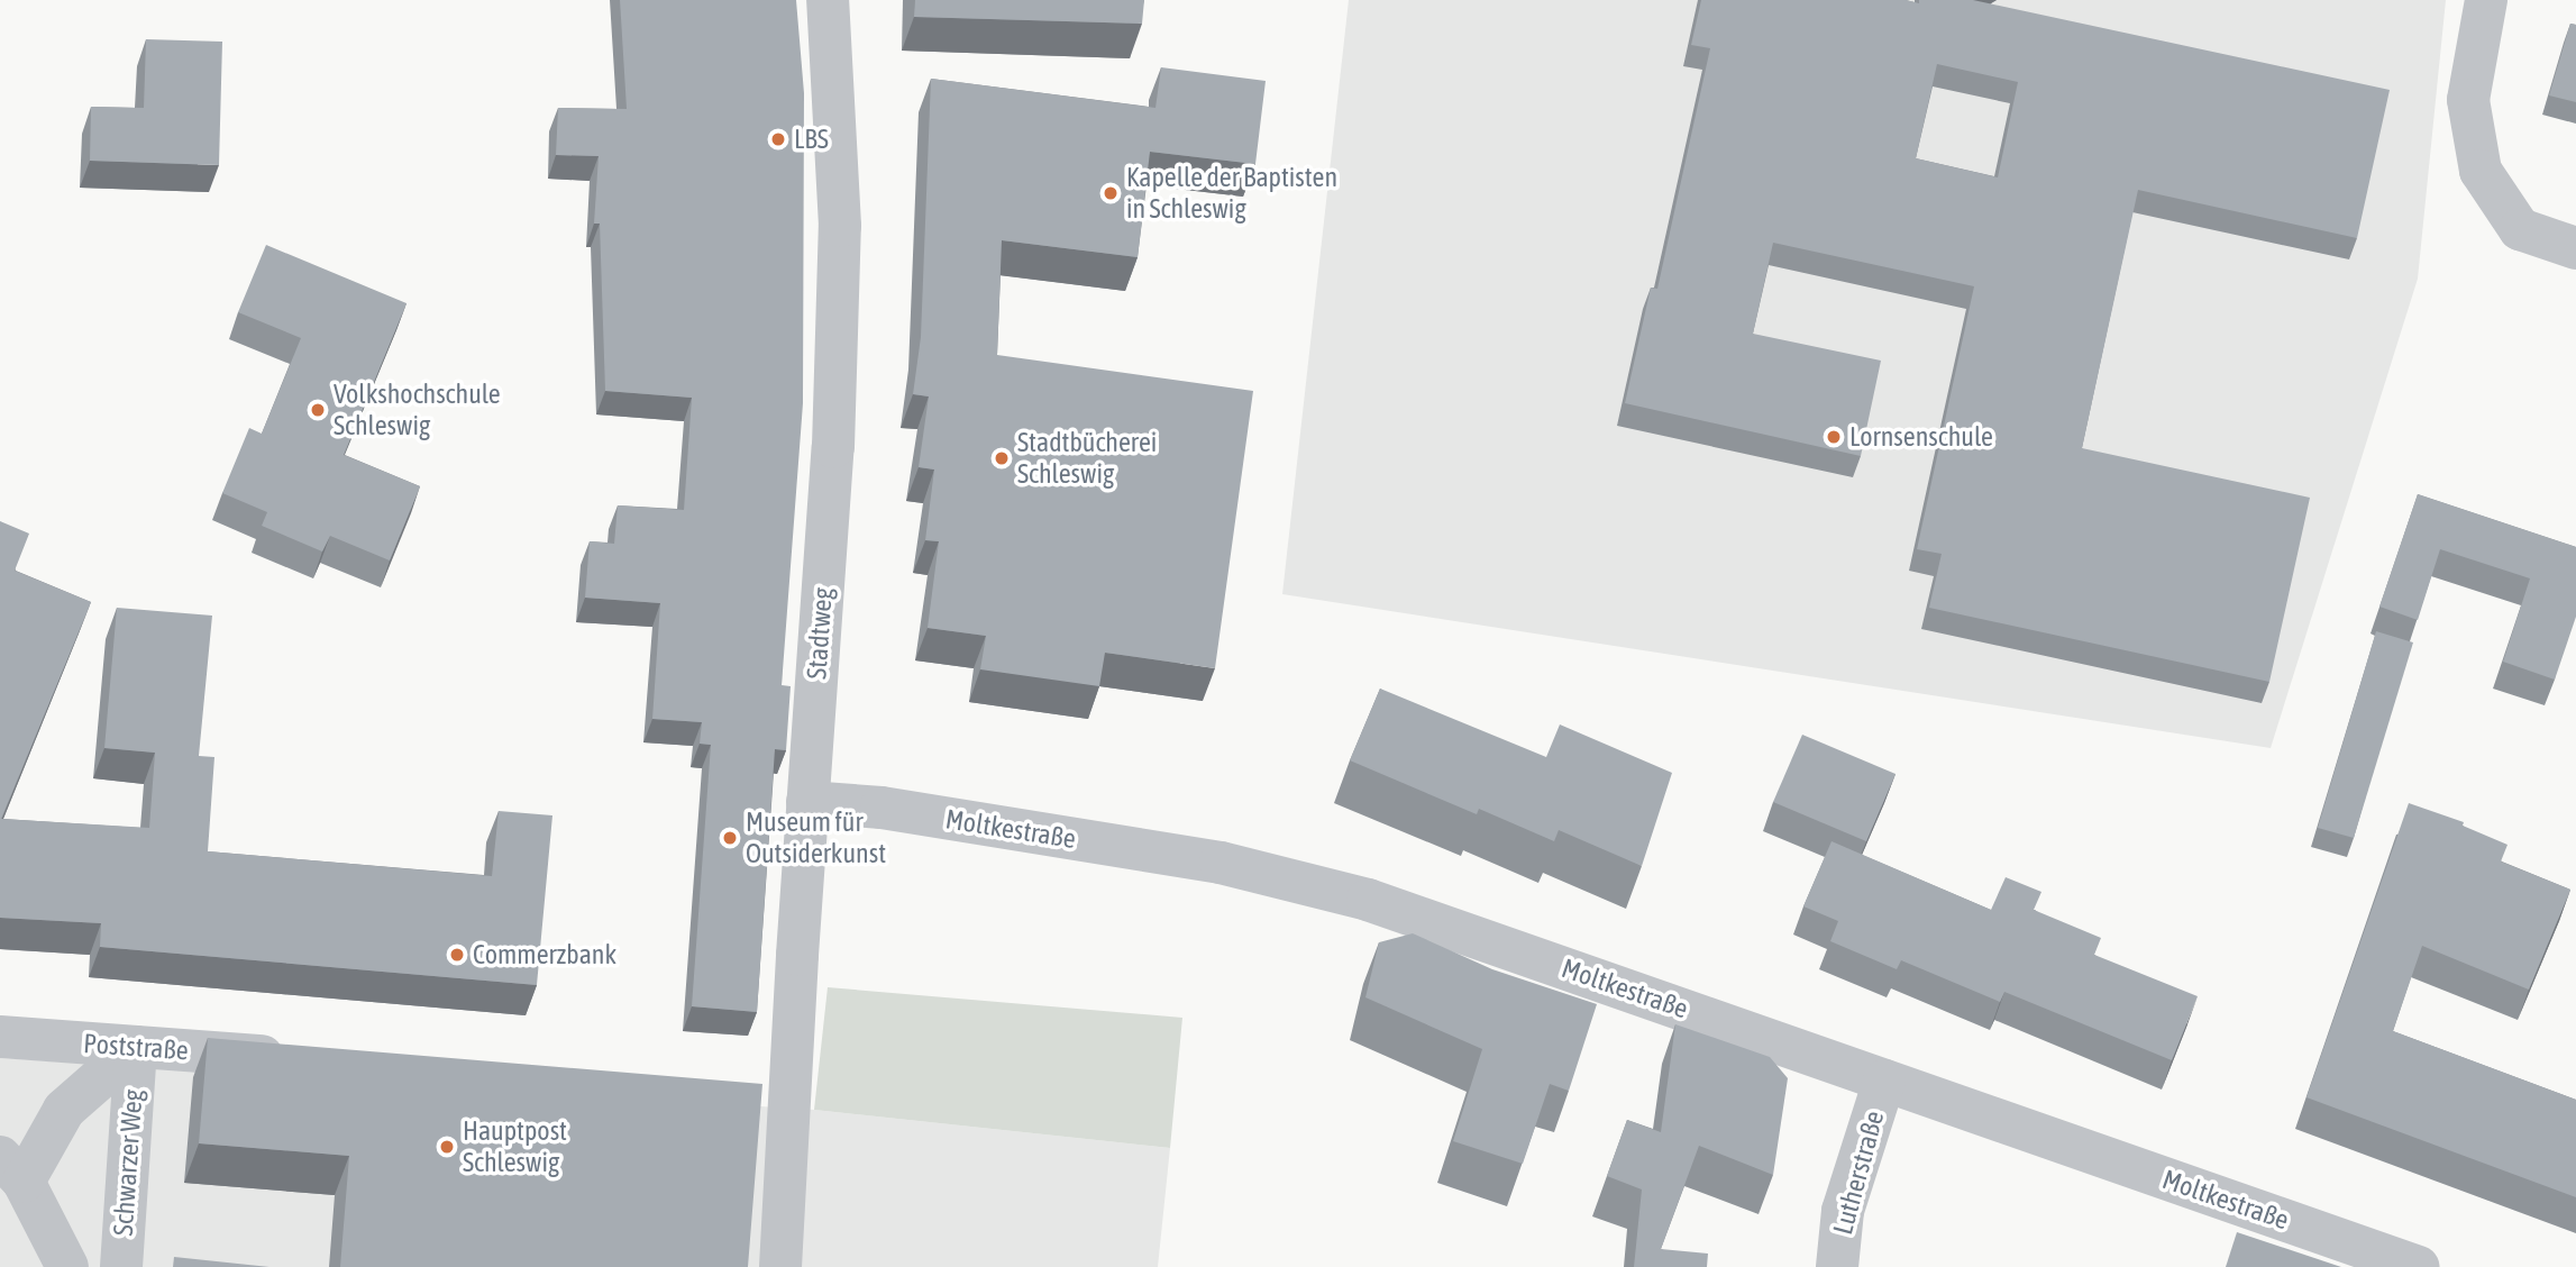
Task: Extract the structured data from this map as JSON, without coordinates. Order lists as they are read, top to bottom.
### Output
{
  "streets": {
    "street": [
      "Stadtweg",
      "Moltkestraße",
      "Poststraße",
      "Schwarzer Weg",
      "Lutherstraße"
    ]
  },
  "crossings": [
    ["Stadtweg", "Moltkestraße"],
    ["Moltkestraße", "Lutherstraße"],
    ["Poststraße", "Schwarzer Weg"]
  ],
  "places": [
    "LBS",
    "Kapelle der Baptisten in Schleswig",
    "Volkshochschule Schleswig",
    "Lornsenschule",
    "Stadtbücherei Schleswig",
    "Museum für Outsiderkunst",
    "Commerzbank",
    "Hauptpost Schleswig"
  ]
}
